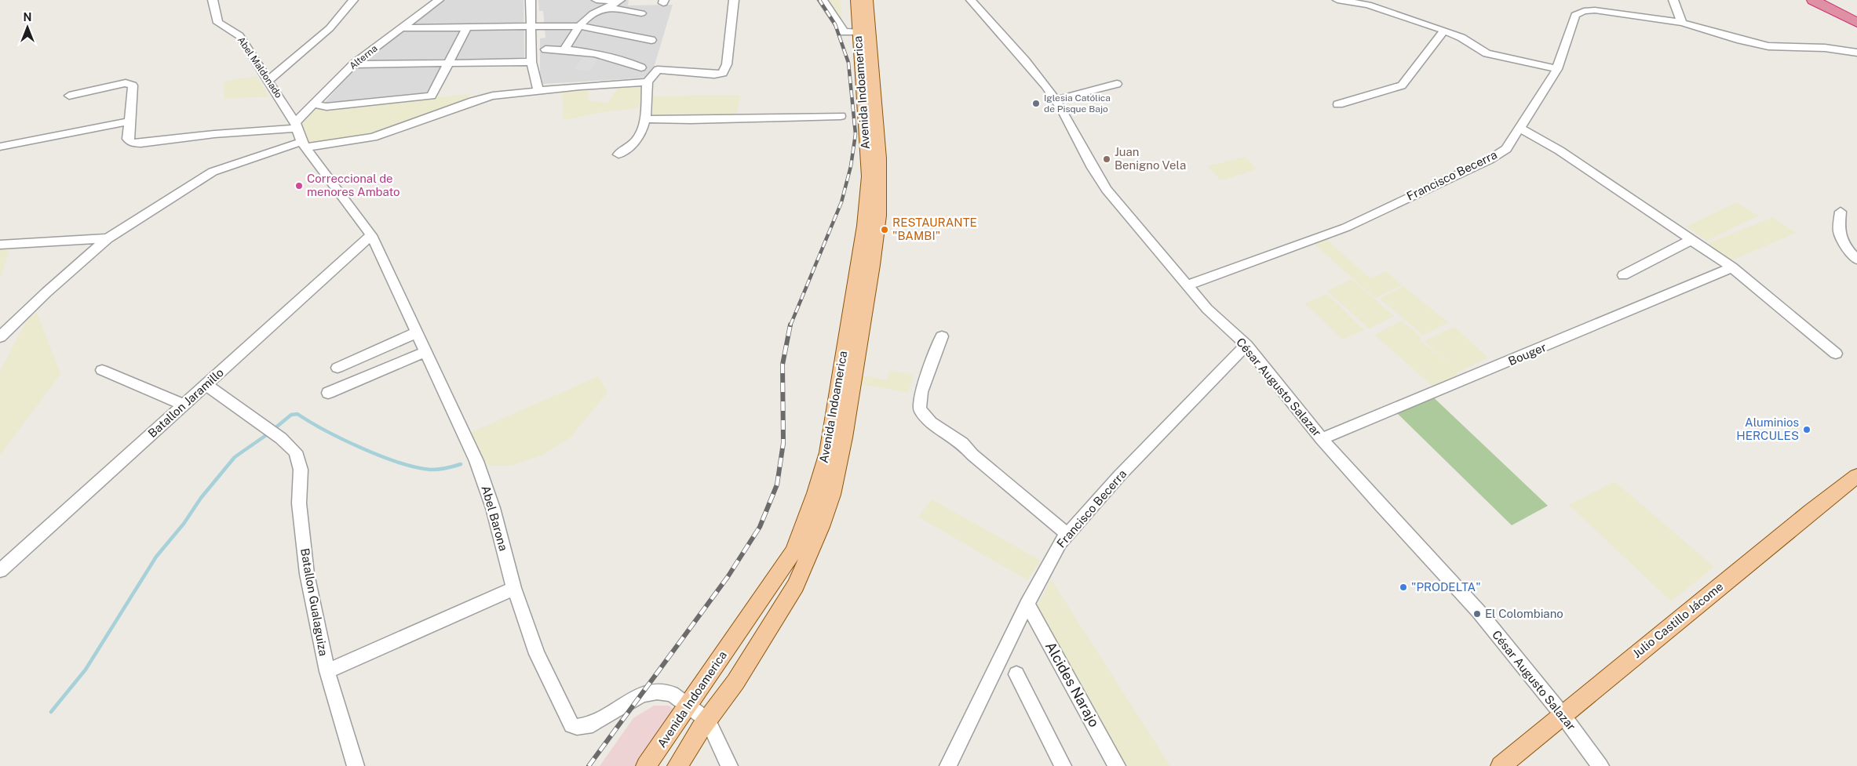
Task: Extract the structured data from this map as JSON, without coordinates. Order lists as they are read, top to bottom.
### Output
{
  "streets": {
    "main road": ["Avenida Indoamerica", "Julio Castillo Jácome"],
    "street": [
      "Alterna",
      "Abel Maldonado",
      "Francisco Becerra",
      "Bouger",
      "César Augusto Salazar",
      "Batallon Jaramillo",
      "Abel Barona",
      "Batallon Gualaguiza",
      "Alcides Narajo"
    ]
  },
  "crossings": [
    ["Alterna", "Abel Maldonado"],
    ["Abel Maldonado", "Abel Barona"],
    ["Avenida Indoamerica", "Abel Barona"],
    ["Francisco Becerra", "César Augusto Salazar"],
    ["Francisco Becerra", "Alcides Narajo"],
    ["Bouger", "César Augusto Salazar"],
    ["César Augusto Salazar", "Julio Castillo Jácome"],
    ["Batallon Jaramillo", "Abel Barona"],
    ["Batallon Jaramillo", "Batallon Gualaguiza"]
  ],
  "places": [
    "Iglesia Católica de Pisque Bajo",
    "Juan Benigno Vela",
    "Correccional de menores Ambato",
    "RESTAURANTE \"BAMBI\"",
    "Aluminios HERCULES",
    "\"PRODELTA\"",
    "El Colombiano"
  ],
  "north": "top"
}
